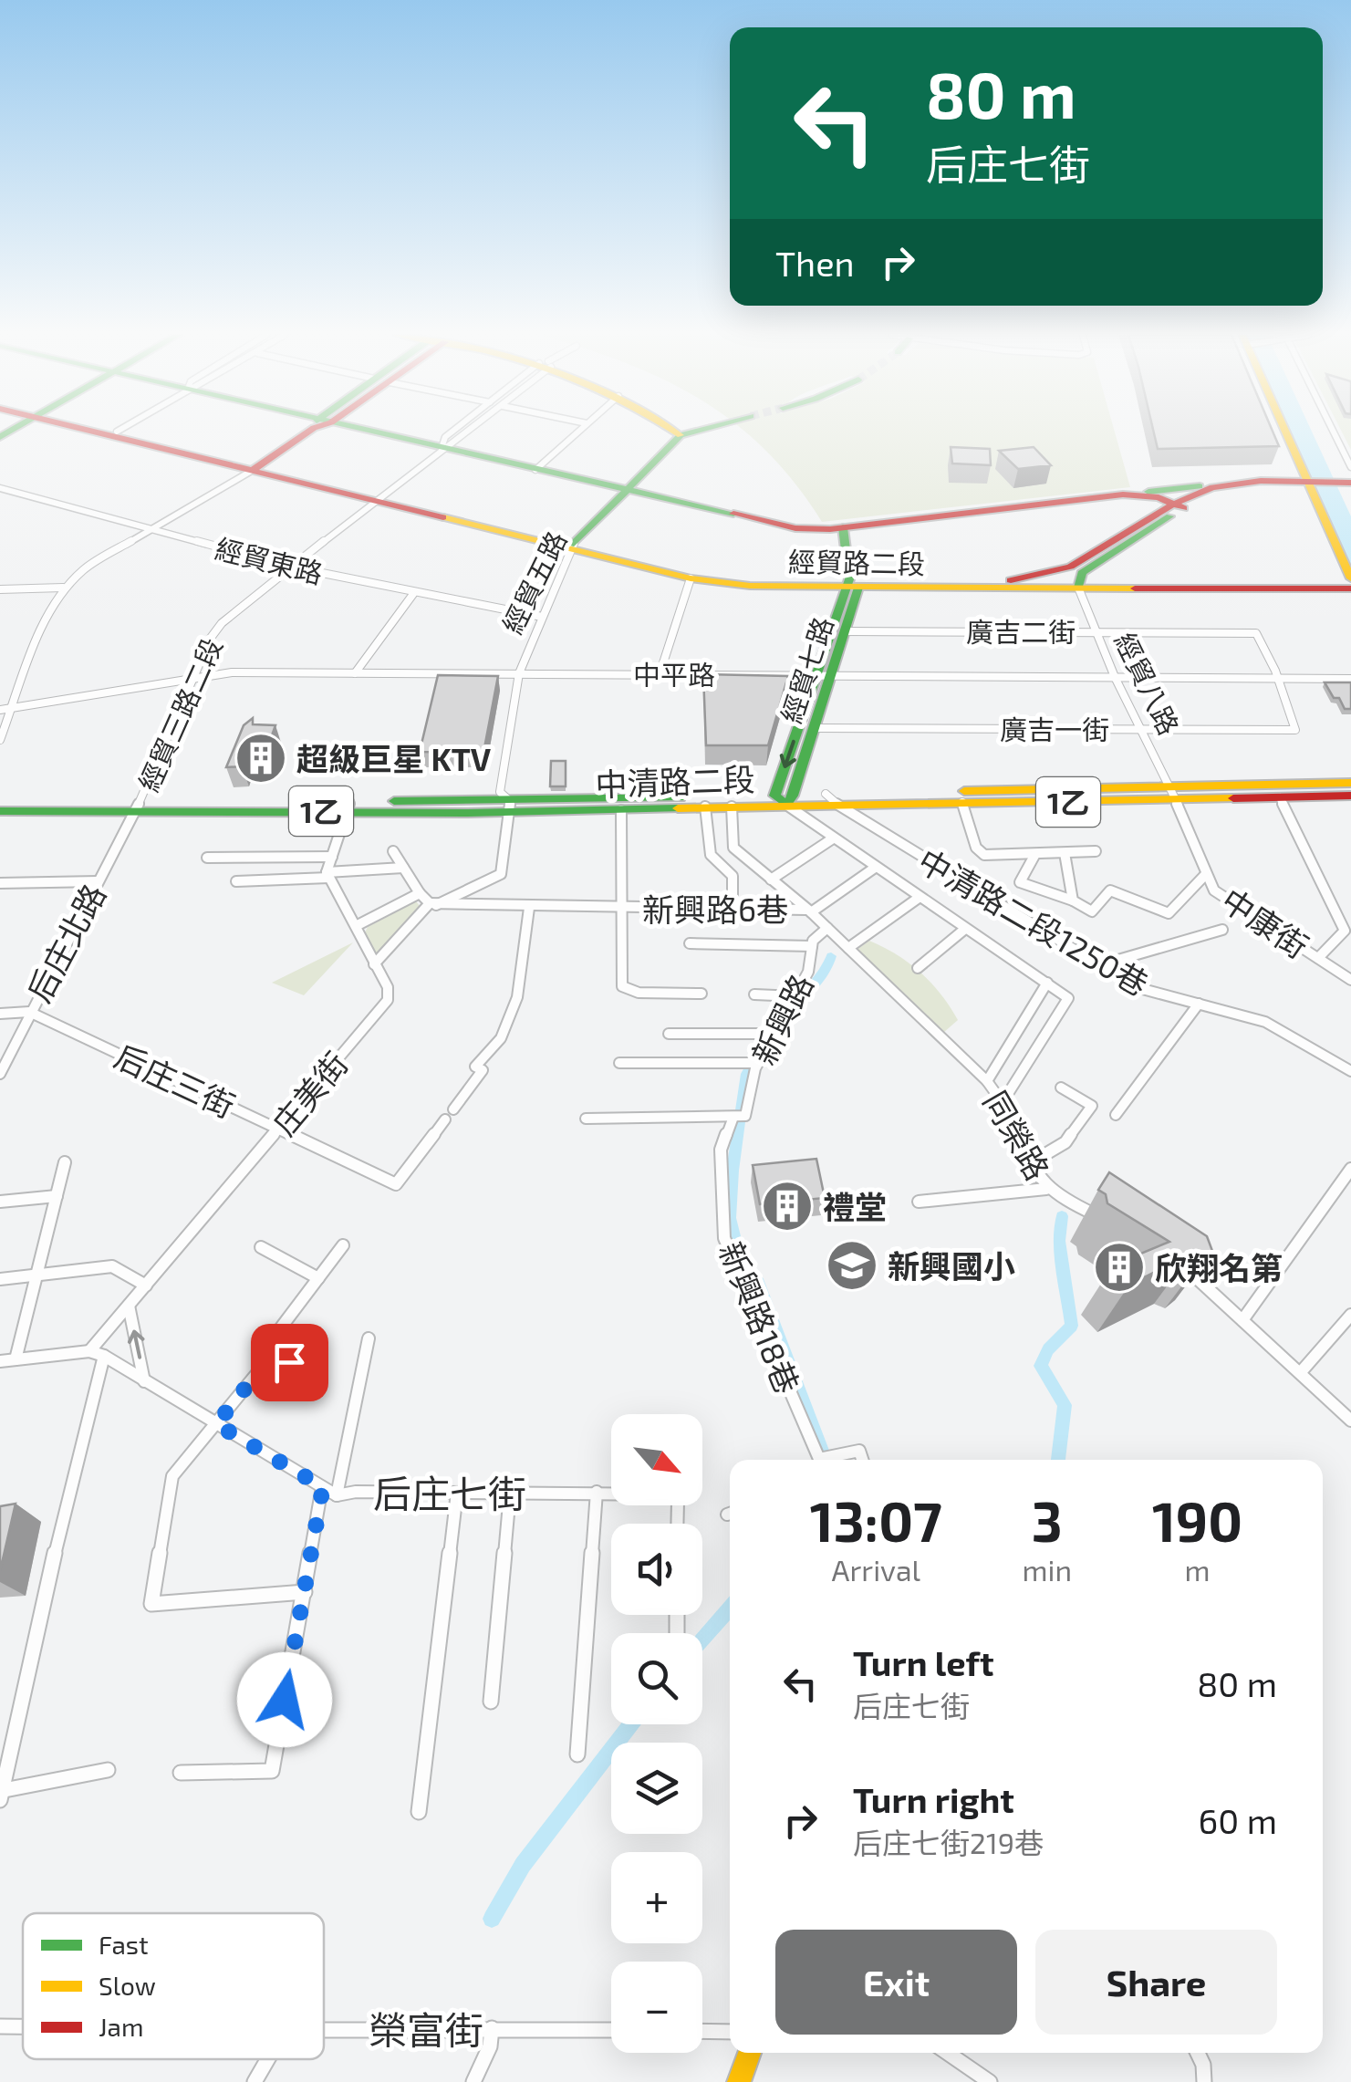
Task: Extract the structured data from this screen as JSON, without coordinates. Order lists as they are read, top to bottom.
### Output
{
  "streets": {
    "street": [
      "經貿東路",
      "經貿路二段",
      "經貿五路",
      "廣吉二街",
      "經貿七路",
      "中平路",
      "經貿八路",
      "經貿三路二段",
      "廣吉一街",
      "中清路二段",
      "1乙",
      "新興路6巷",
      "中清路二段1250巷",
      "中康街",
      "后庄北路",
      "新興路",
      "后庄三街",
      "庄美街",
      "同榮路",
      "新興路18巷",
      "后庄七街",
      "榮富街"
    ]
  },
  "crossings": [
    ["經貿東路", "經貿五路"],
    ["經貿東路", "經貿三路二段"],
    ["經貿路二段", "經貿五路"],
    ["經貿路二段", "經貿七路"],
    ["經貿路二段", "經貿八路"],
    ["經貿路二段", "經貿三路二段"],
    ["經貿五路", "中平路"],
    ["經貿五路", "中清路二段"],
    ["廣吉二街", "經貿七路"],
    ["廣吉二街", "中平路"],
    ["廣吉二街", "經貿八路"],
    ["廣吉二街", "廣吉一街"],
    ["經貿七路", "中平路"],
    ["經貿七路", "廣吉一街"],
    ["經貿七路", "中清路二段"],
    ["中平路", "經貿八路"],
    ["中平路", "經貿三路二段"],
    ["中平路", "廣吉一街"],
    ["經貿八路", "廣吉一街"],
    ["經貿八路", "中清路二段"],
    ["經貿八路", "中康街"],
    ["經貿三路二段", "中清路二段"],
    ["經貿三路二段", "后庄北路"],
    ["中清路二段", "中清路二段1250巷"],
    ["中清路二段", "中康街"],
    ["中清路二段", "后庄北路"],
    ["中清路二段", "同榮路"],
    ["新興路6巷", "同榮路"],
    ["后庄北路", "后庄三街"],
    ["新興路", "同榮路"],
    ["新興路", "新興路18巷"],
    ["后庄三街", "庄美街"],
    ["庄美街", "后庄七街"]
  ],
  "places": {
    "building": ["超級巨星 KTV", "禮堂", "欣翔名第"],
    "school or university": ["新興國小"]
  },
  "legend": ["Fast", "Slow", "Jam"],
  "north": "bottom right",
  "page": {
    "turn": ["80 m", "后庄七街"],
    "then": "Then",
    "map_buttons": ["+", "−"],
    "eta": [
      "13:07",
      "Arrival",
      "3",
      "min",
      "190",
      "m"
    ],
    "list": [
      {
        "name": "Turn left",
        "note": "后庄七街",
        "value": "80 m"
      },
      {
        "name": "Turn right",
        "note": "后庄七街219巷",
        "value": "60 m"
      }
    ],
    "buttons": ["Exit", "Share"]
  }
}
